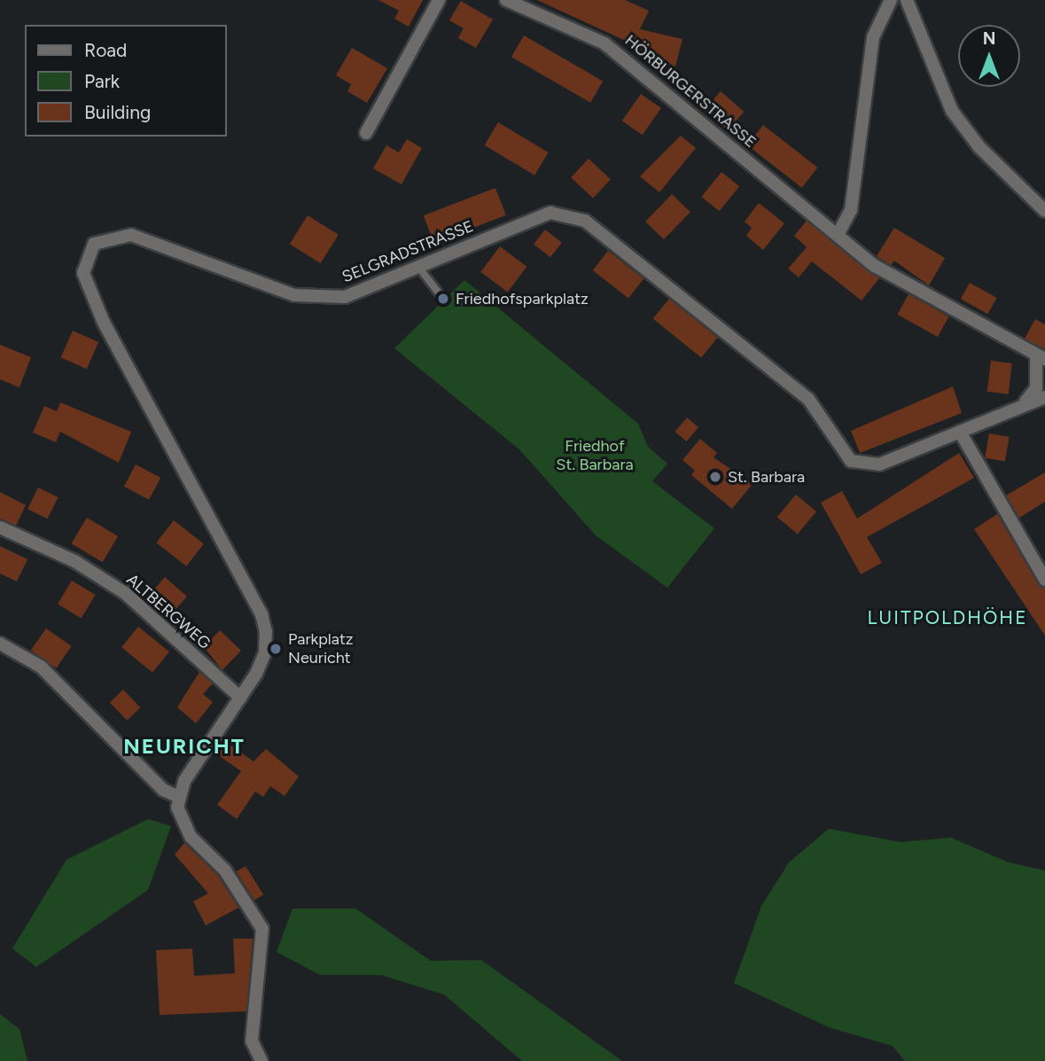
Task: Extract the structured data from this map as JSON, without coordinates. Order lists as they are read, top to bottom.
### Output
{
  "streets": {
    "street": ["HÖRBURGERSTRASSE", "SELGRADSTRASSE", "ALTBERGWEG"]
  },
  "crossings": [
    ["SELGRADSTRASSE", "ALTBERGWEG"]
  ],
  "districts": ["LUITPOLDHÖHE", "NEURICHT"],
  "parks": ["Friedhof St. Barbara"],
  "places": ["Friedhofsparkplatz", "St. Barbara", "Parkplatz Neuricht"],
  "legend": ["Road", "Park", "Building"],
  "north": "top"
}
